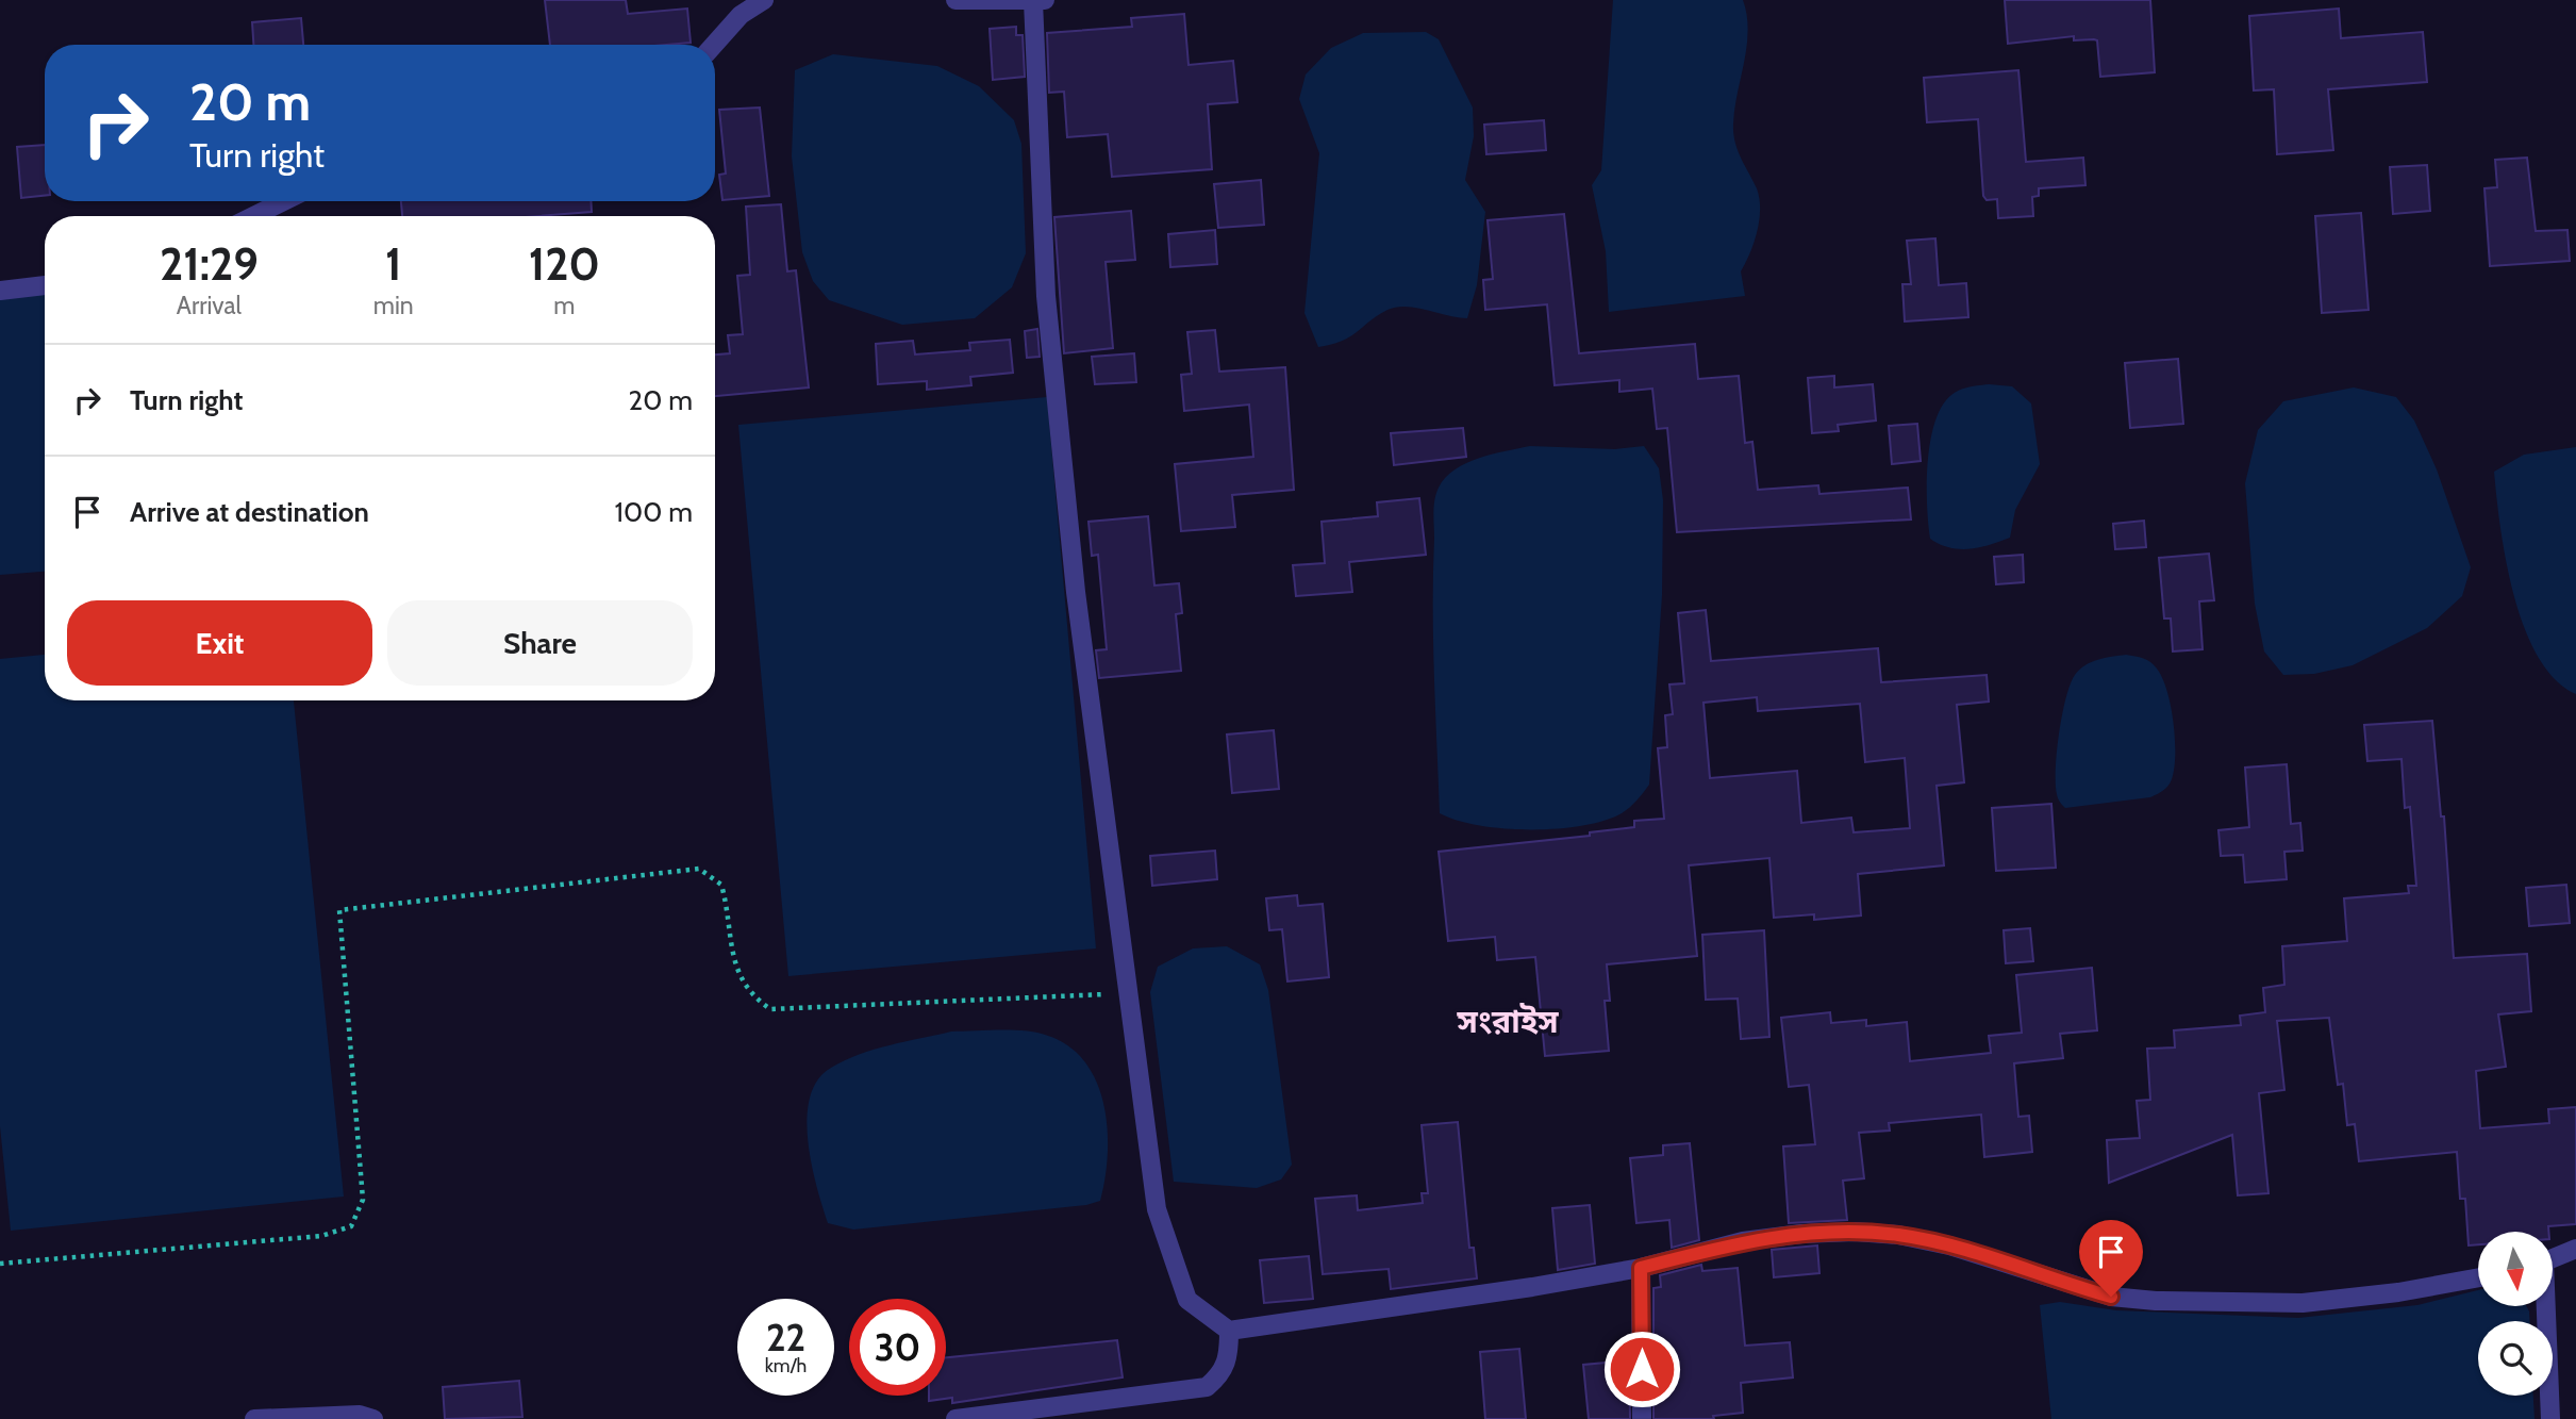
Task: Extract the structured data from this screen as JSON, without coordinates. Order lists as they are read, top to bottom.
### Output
{
  "districts": ["সংরাইস"],
  "north": "bottom",
  "page": {
    "turn": ["20 m", "Turn right"],
    "eta": [
      "21:29",
      "Arrival",
      "1",
      "min",
      "120",
      "m"
    ],
    "list": [
      {
        "name": "Turn right",
        "value": "20 m"
      },
      {
        "name": "Arrive at destination",
        "value": "100 m"
      }
    ],
    "buttons": ["Exit", "Share"],
    "speed": "22 km/h",
    "limit": "30"
  }
}
